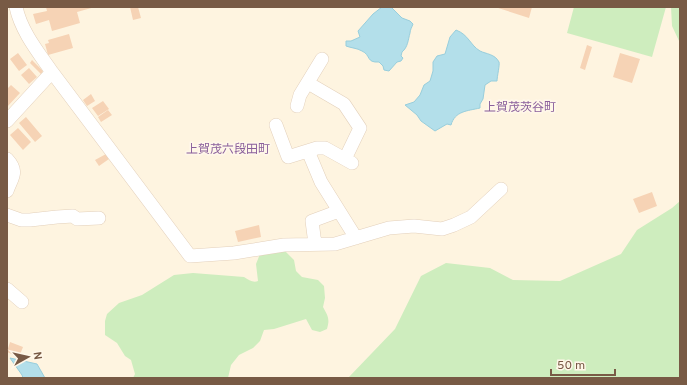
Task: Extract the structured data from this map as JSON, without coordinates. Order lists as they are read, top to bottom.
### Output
{
  "districts": ["上賀茂茨谷町", "上賀茂六段田町"],
  "scale_bar": "50 m",
  "north": "right"
}
